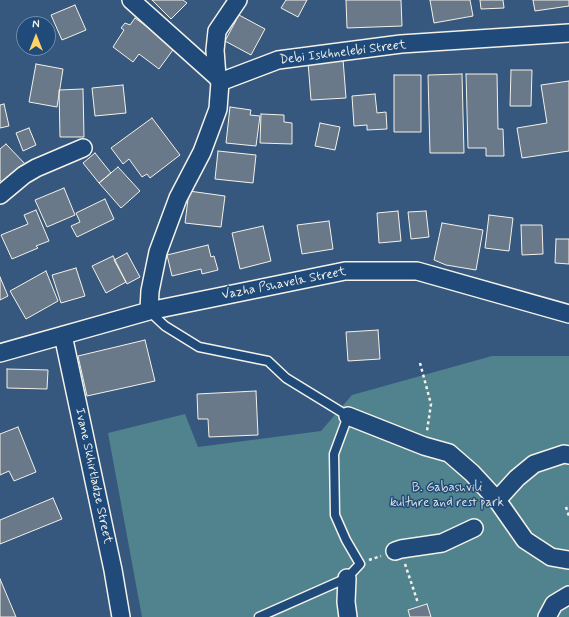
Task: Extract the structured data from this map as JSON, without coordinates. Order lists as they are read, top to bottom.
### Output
{
  "streets": {
    "street": ["Debi Iskhnelebi Street", "Vazha Pshavela Street", "Ivane Skhirtladze Street"]
  },
  "crossings": [
    ["Vazha Pshavela Street", "Ivane Skhirtladze Street"]
  ],
  "parks": ["B. Gabashvili kulture and rest park"],
  "north": "top"
}
